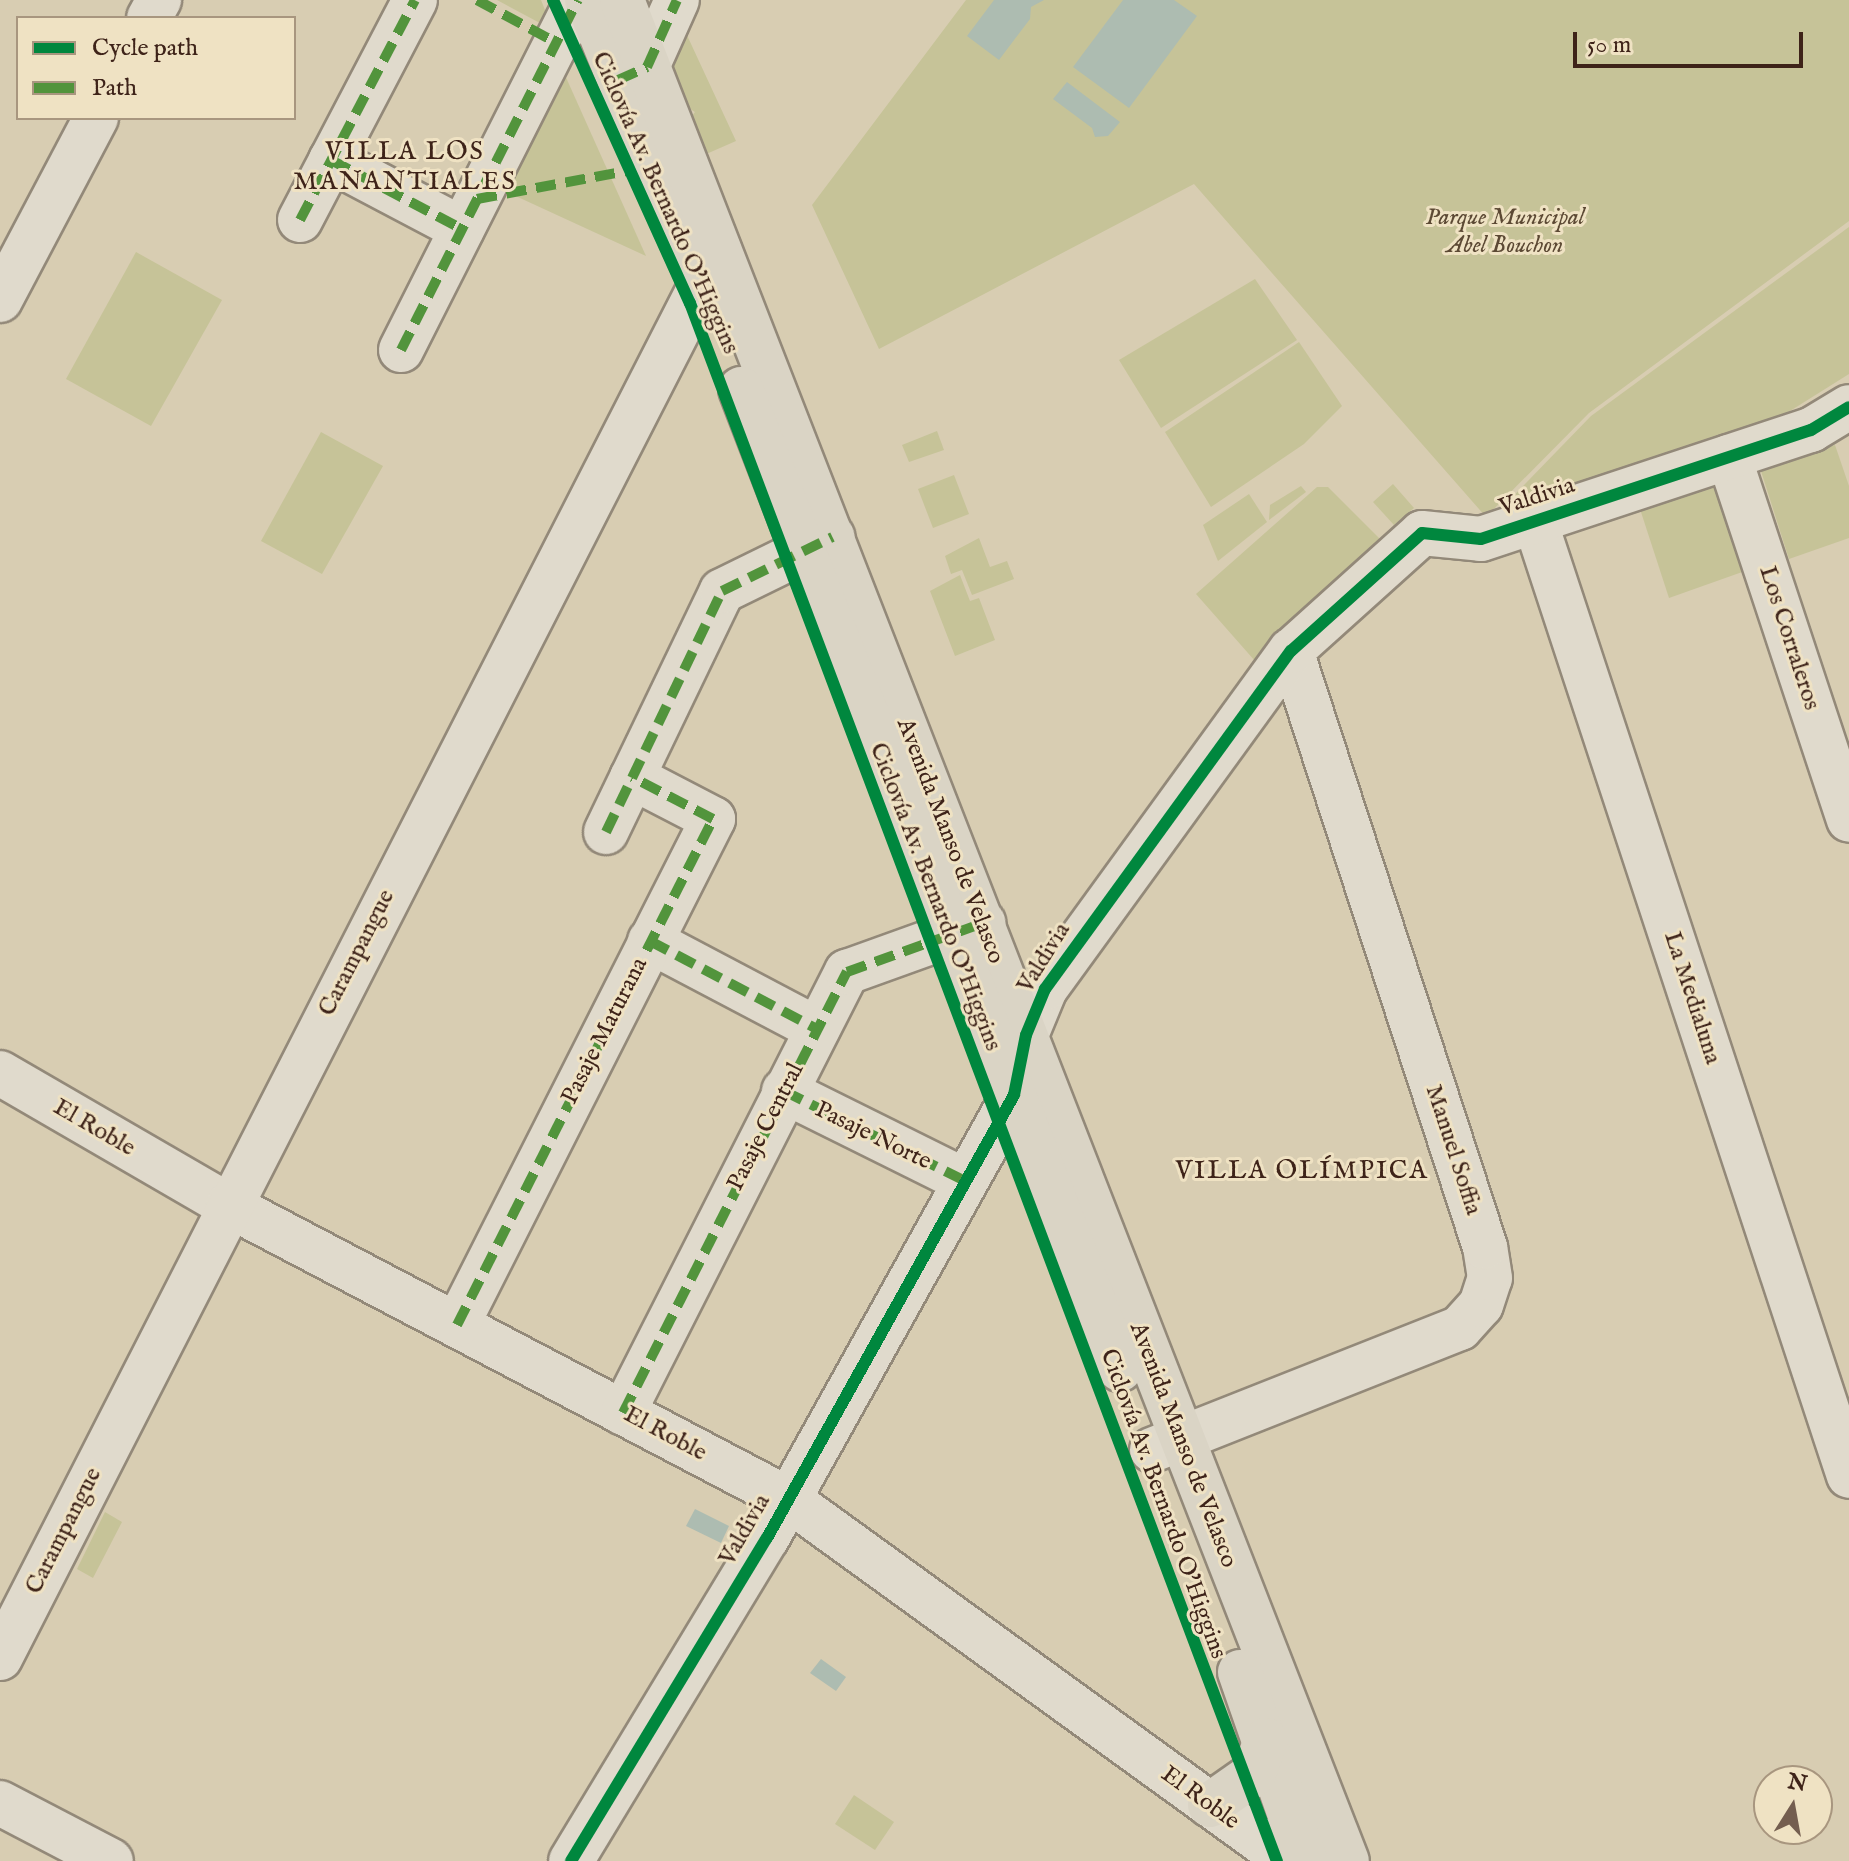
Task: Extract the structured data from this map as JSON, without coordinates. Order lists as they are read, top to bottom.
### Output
{
  "streets": {
    "main road": ["Avenida Manso de Velasco"],
    "street": [
      "Valdivia",
      "Los Corraleros",
      "Carampangue",
      "La Medialuna",
      "Pasaje Maturana",
      "Pasaje Central",
      "El Roble",
      "Pasaje Norte",
      "Manuel Soffia"
    ],
    "cycle path": ["Ciclovía Av. Bernardo O'Higgins"]
  },
  "crossings": [
    ["Valdivia", "Los Corraleros"],
    ["Valdivia", "Avenida Manso de Velasco"],
    ["Valdivia", "La Medialuna"],
    ["Valdivia", "El Roble"],
    ["Valdivia", "Pasaje Norte"],
    ["Valdivia", "Manuel Soffia"],
    ["Avenida Manso de Velasco", "Carampangue"],
    ["Avenida Manso de Velasco", "Pasaje Central"],
    ["Avenida Manso de Velasco", "Manuel Soffia"],
    ["Carampangue", "El Roble"],
    ["Pasaje Maturana", "El Roble"],
    ["Pasaje Central", "El Roble"],
    ["Pasaje Central", "Pasaje Norte"]
  ],
  "districts": ["VILLA LOS MANANTIALES", "VILLA OLÍMPICA"],
  "parks": ["Parque Municipal Abel Bouchon"],
  "legend": ["Cycle path", "Path"],
  "scale_bar": "50 m",
  "north": "top"
}
